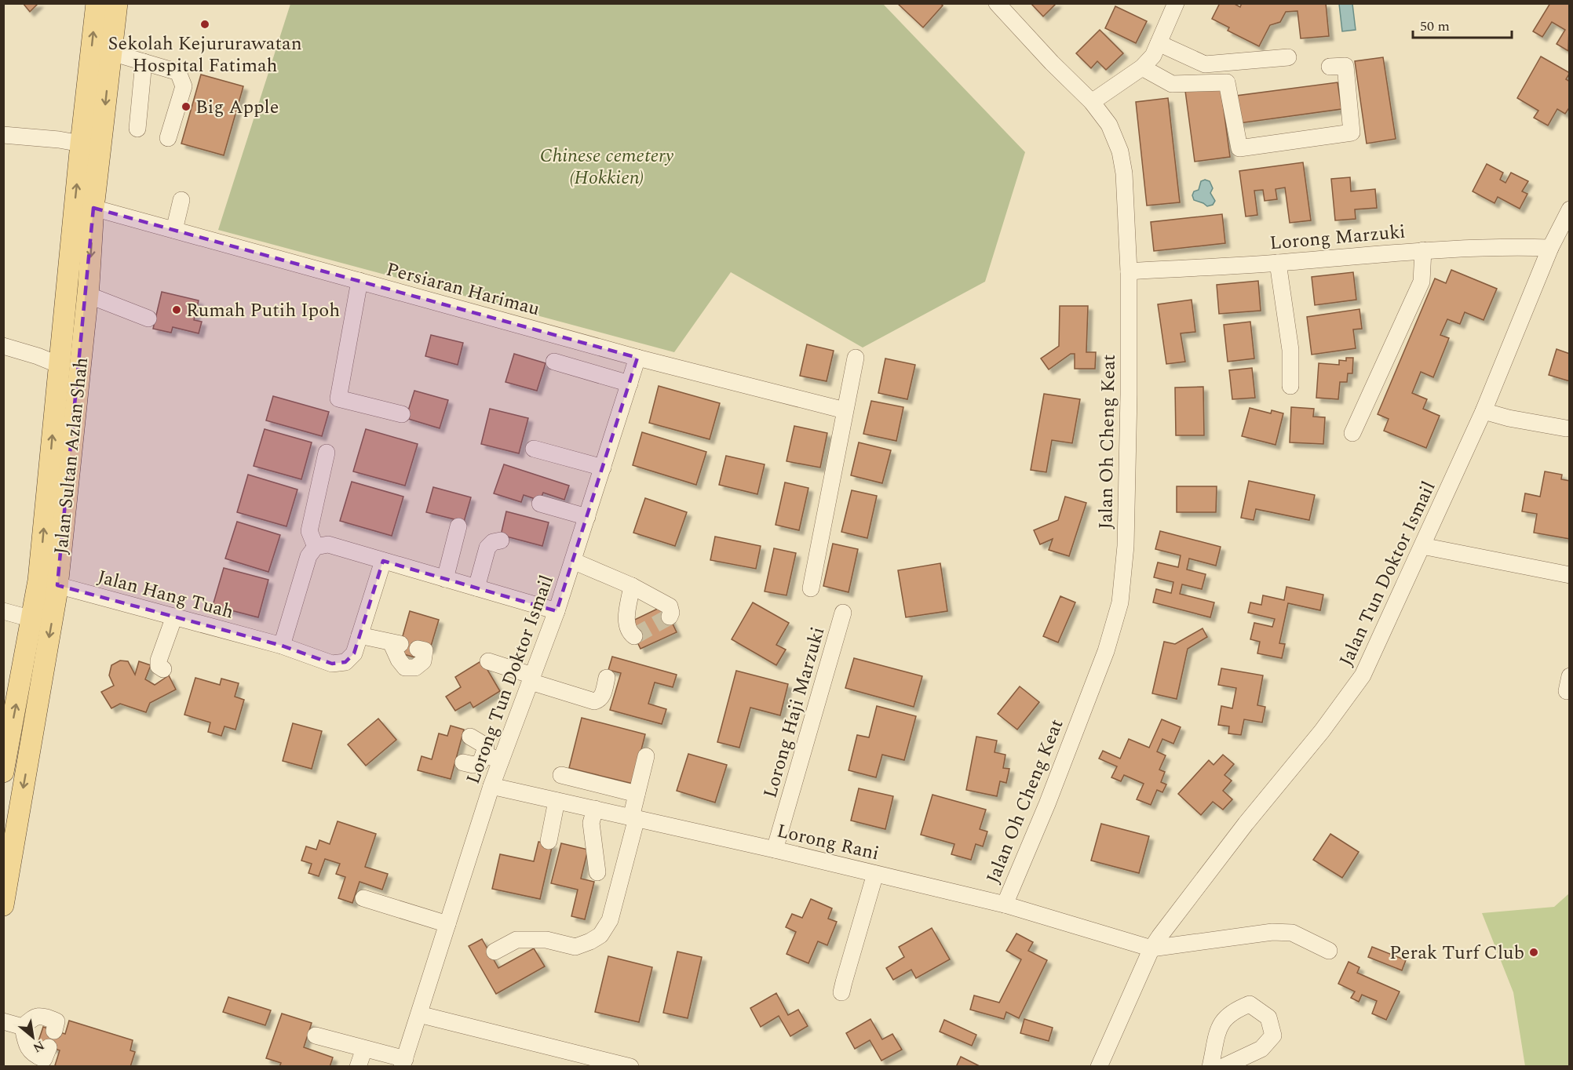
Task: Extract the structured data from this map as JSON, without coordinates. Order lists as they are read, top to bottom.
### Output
{
  "streets": {
    "main road": ["Jalan Sultan Azlan Shah"],
    "street": [
      "Lorong Marzuki",
      "Persiaran Harimau",
      "Jalan Oh Cheng Keat",
      "Jalan Tun Doktor Ismail",
      "Jalan Hang Tuah",
      "Lorong Tun Doktor Ismail",
      "Lorong Haji Marzuki",
      "Lorong Rani"
    ]
  },
  "crossings": [
    ["Lorong Marzuki", "Jalan Oh Cheng Keat"],
    ["Lorong Marzuki", "Jalan Tun Doktor Ismail"],
    ["Persiaran Harimau", "Jalan Sultan Azlan Shah"],
    ["Persiaran Harimau", "Lorong Tun Doktor Ismail"],
    ["Jalan Oh Cheng Keat", "Lorong Rani"],
    ["Jalan Sultan Azlan Shah", "Jalan Hang Tuah"],
    ["Jalan Tun Doktor Ismail", "Lorong Rani"],
    ["Lorong Tun Doktor Ismail", "Lorong Rani"],
    ["Lorong Haji Marzuki", "Lorong Rani"]
  ],
  "parks": ["Chinese cemetery (Hokkien)"],
  "places": [
    "Sekolah Kejururawatan Hospital Fatimah",
    "Big Apple",
    "Rumah Putih Ipoh",
    "Perak Turf Club"
  ],
  "scale_bar": "50 m",
  "north": "bottom right"
}
